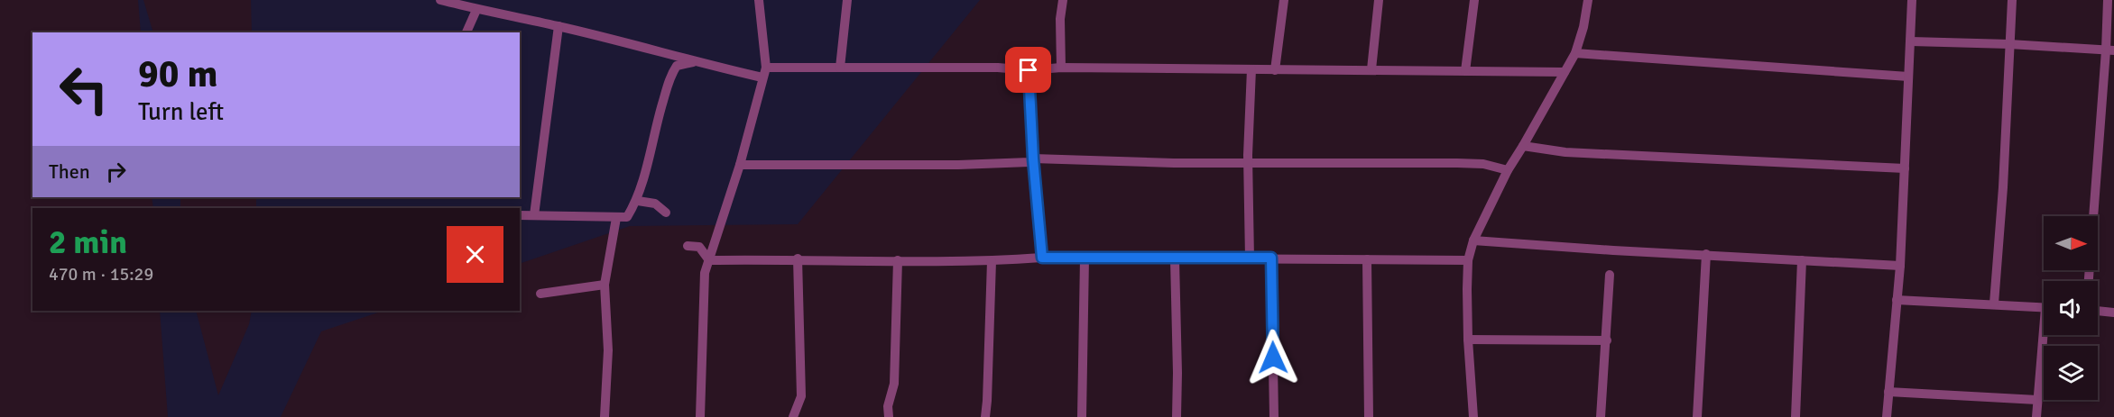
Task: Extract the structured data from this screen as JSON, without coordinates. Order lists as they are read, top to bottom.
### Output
{
  "north": "right",
  "page": {
    "turn": ["90 m", "Turn left"],
    "then": "Then",
    "heading": ["2 min", "470 m · 15:29"]
  }
}
